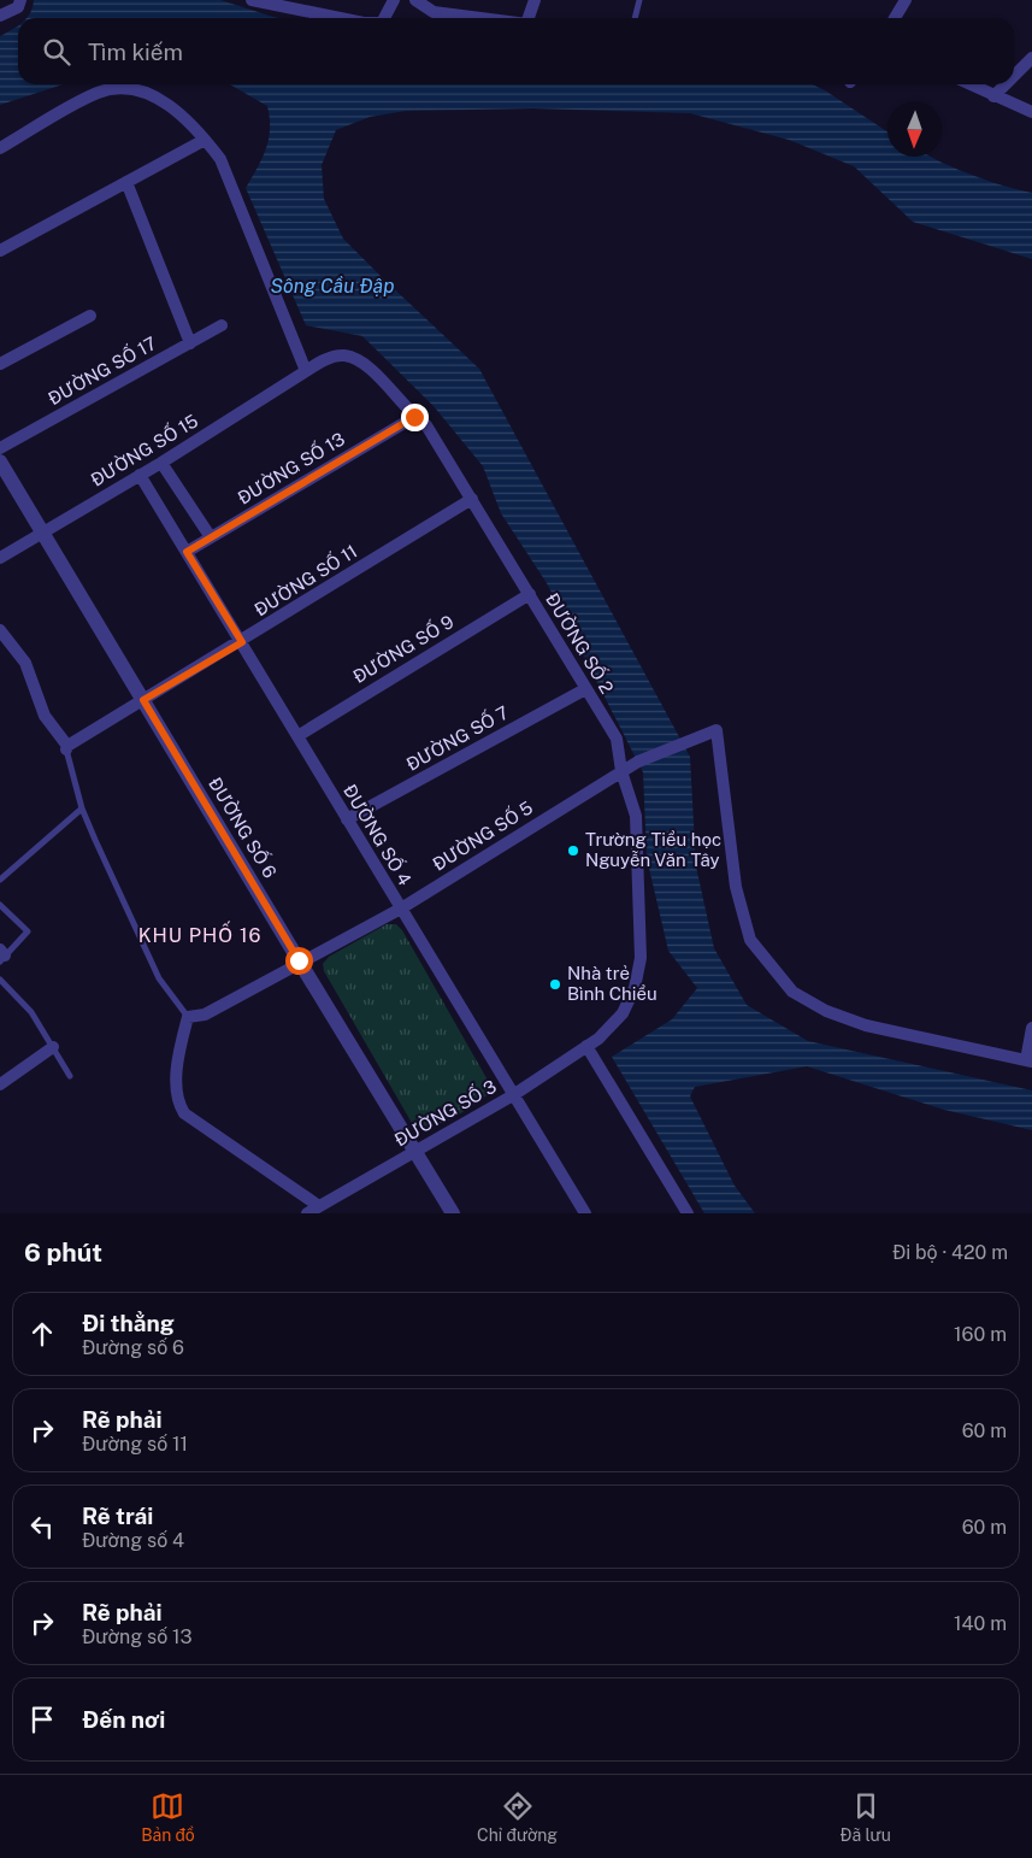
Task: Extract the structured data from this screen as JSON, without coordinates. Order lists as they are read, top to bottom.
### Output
{
  "streets": {
    "street": [
      "ĐƯỜNG SỐ 17",
      "ĐƯỜNG SỐ 15",
      "ĐƯỜNG SỐ 13",
      "ĐƯỜNG SỐ 11",
      "ĐƯỜNG SỐ 2",
      "ĐƯỜNG SỐ 9",
      "ĐƯỜNG SỐ 7",
      "ĐƯỜNG SỐ 6",
      "ĐƯỜNG SỐ 4",
      "ĐƯỜNG SỐ 5",
      "ĐƯỜNG SỐ 3"
    ]
  },
  "crossings": [
    ["ĐƯỜNG SỐ 15", "ĐƯỜNG SỐ 2"],
    ["ĐƯỜNG SỐ 15", "ĐƯỜNG SỐ 6"],
    ["ĐƯỜNG SỐ 15", "ĐƯỜNG SỐ 4"],
    ["ĐƯỜNG SỐ 13", "ĐƯỜNG SỐ 2"],
    ["ĐƯỜNG SỐ 13", "ĐƯỜNG SỐ 4"],
    ["ĐƯỜNG SỐ 11", "ĐƯỜNG SỐ 2"],
    ["ĐƯỜNG SỐ 11", "ĐƯỜNG SỐ 6"],
    ["ĐƯỜNG SỐ 11", "ĐƯỜNG SỐ 4"],
    ["ĐƯỜNG SỐ 2", "ĐƯỜNG SỐ 9"],
    ["ĐƯỜNG SỐ 2", "ĐƯỜNG SỐ 7"],
    ["ĐƯỜNG SỐ 2", "ĐƯỜNG SỐ 5"],
    ["ĐƯỜNG SỐ 2", "ĐƯỜNG SỐ 3"],
    ["ĐƯỜNG SỐ 9", "ĐƯỜNG SỐ 4"],
    ["ĐƯỜNG SỐ 7", "ĐƯỜNG SỐ 4"],
    ["ĐƯỜNG SỐ 6", "ĐƯỜNG SỐ 5"],
    ["ĐƯỜNG SỐ 6", "ĐƯỜNG SỐ 3"],
    ["ĐƯỜNG SỐ 4", "ĐƯỜNG SỐ 5"],
    ["ĐƯỜNG SỐ 4", "ĐƯỜNG SỐ 3"]
  ],
  "districts": ["KHU PHỐ 16"],
  "water": ["Sông Cầu Đập"],
  "places": ["Trường Tiểu học Nguyễn Văn Tây", "Nhà trẻ Bình Chiểu"],
  "north": "bottom",
  "page": {
    "search": "Tìm kiếm",
    "heading": ["6 phút", "Đi bộ · 420 m"],
    "list": [
      ["Đi thẳng", "Đường số 6", "160 m"],
      ["Rẽ phải", "Đường số 11", "60 m"],
      ["Rẽ trái", "Đường số 4", "60 m"],
      ["Rẽ phải", "Đường số 13", "140 m"],
      "Đến nơi"
    ],
    "nav": ["Bản đồ", "Chỉ đường", "Đã lưu"]
  }
}
